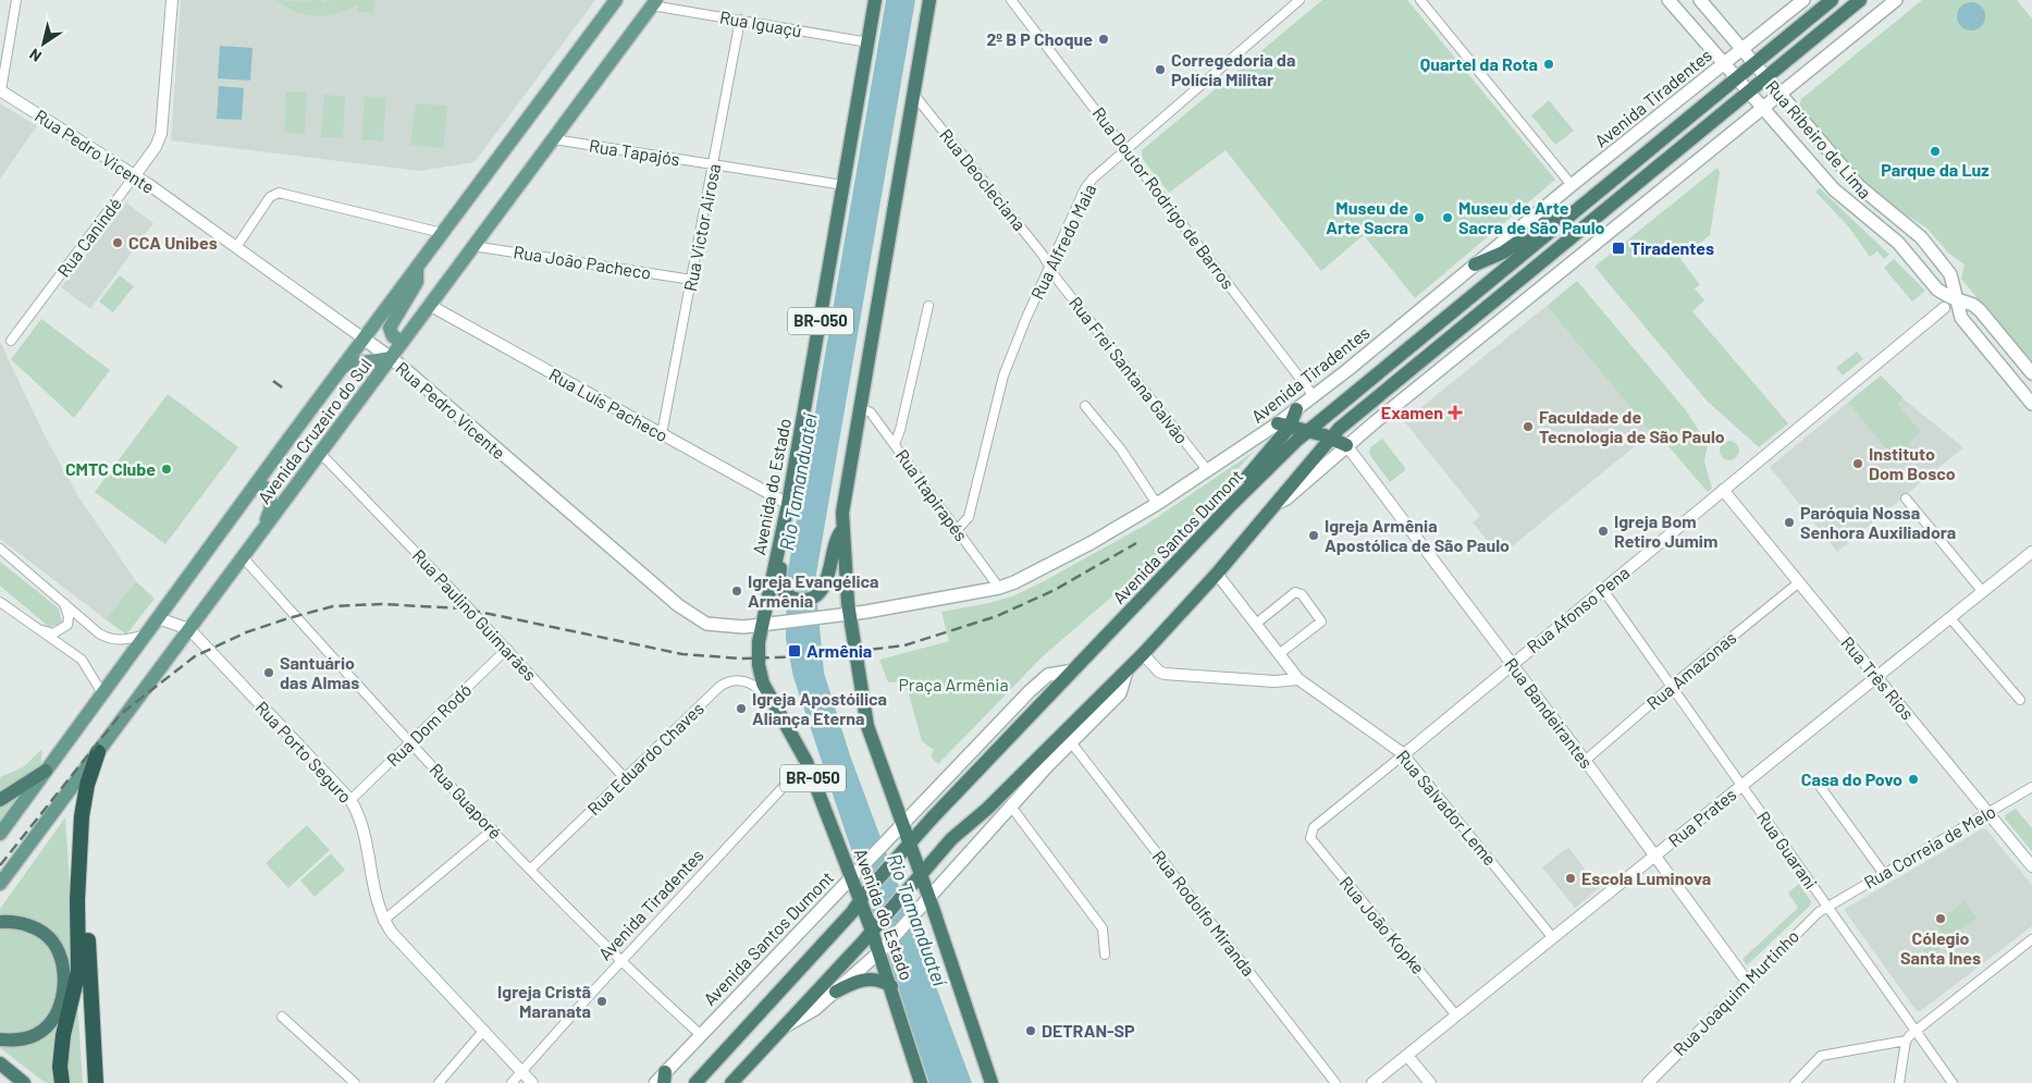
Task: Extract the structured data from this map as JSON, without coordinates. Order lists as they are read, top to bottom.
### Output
{
  "streets": {
    "highway": ["BR-050", "Avenida do Estado", "Avenida Santos Dumont"],
    "main road": [
      "Avenida Tiradentes",
      "Rua Ribeiro de Lima",
      "Rua Pedro Vicente",
      "Avenida Cruzeiro do Sul"
    ],
    "street": [
      "Rua Iguaçú",
      "Rua Tapajós",
      "Rua Deocleciana",
      "Rua Doutor Rodrigo de Barros",
      "Rua Victor Airosa",
      "Rua Canindé",
      "Rua Alfredo Maia",
      "Rua João Pacheco",
      "Rua Frei Santana Galvão",
      "Rua Luís Pacheco",
      "Rua Itapirapés",
      "Rua Afonso Pena",
      "Rua Paulino Guimarães",
      "Rua Amazonas",
      "Rua Três Rios",
      "Rua Bandeirantes",
      "Rua Dom Rodó",
      "Rua Porto Seguro",
      "Rua Eduardo Chaves",
      "Rua Guaporé",
      "Rua Salvador Leme",
      "Rua Prates",
      "Rua Correia de Melo",
      "Rua Guarani",
      "Rua Rodolfo Miranda",
      "Rua João Kopke",
      "Rua Joaquim Murtinho"
    ]
  },
  "crossings": [
    ["Rua Iguaçú", "Rua Victor Airosa"],
    ["Rua Iguaçú", "Avenida Cruzeiro do Sul"],
    ["Rua Iguaçú", "Avenida do Estado"],
    ["Avenida Tiradentes", "Rua Ribeiro de Lima"],
    ["Avenida Tiradentes", "Rua Pedro Vicente"],
    ["Avenida Tiradentes", "Rua Doutor Rodrigo de Barros"],
    ["Avenida Tiradentes", "BR-050"],
    ["Avenida Tiradentes", "Rua Frei Santana Galvão"],
    ["Avenida Tiradentes", "Avenida do Estado"],
    ["Avenida Tiradentes", "Rua Itapirapés"],
    ["Avenida Tiradentes", "Rua Porto Seguro"],
    ["Avenida Tiradentes", "Rua Guaporé"],
    ["Rua Pedro Vicente", "Rua Canindé"],
    ["Rua Pedro Vicente", "Avenida Cruzeiro do Sul"],
    ["Rua Pedro Vicente", "Avenida do Estado"],
    ["Rua Tapajós", "Rua Victor Airosa"],
    ["Rua Tapajós", "Avenida Cruzeiro do Sul"],
    ["Rua Tapajós", "Avenida do Estado"],
    ["Rua Deocleciana", "Rua Alfredo Maia"],
    ["Rua Deocleciana", "BR-050"],
    ["Rua Deocleciana", "Rua Frei Santana Galvão"],
    ["Rua Doutor Rodrigo de Barros", "Rua Alfredo Maia"],
    ["Rua Victor Airosa", "Rua João Pacheco"],
    ["Rua Victor Airosa", "Rua Luís Pacheco"],
    ["Rua Alfredo Maia", "Rua Frei Santana Galvão"],
    ["Rua Alfredo Maia", "Rua Itapirapés"],
    ["Rua João Pacheco", "Avenida Cruzeiro do Sul"],
    ["BR-050", "Rua Itapirapés"],
    ["BR-050", "Avenida Santos Dumont"],
    ["Rua Luís Pacheco", "Avenida Cruzeiro do Sul"],
    ["Rua Luís Pacheco", "Avenida do Estado"],
    ["Avenida Cruzeiro do Sul", "Rua Paulino Guimarães"],
    ["Avenida Cruzeiro do Sul", "Rua Porto Seguro"],
    ["Avenida Cruzeiro do Sul", "Rua Guaporé"],
    ["Avenida do Estado", "Avenida Santos Dumont"],
    ["Avenida do Estado", "Rua Eduardo Chaves"],
    ["Avenida Santos Dumont", "Rua Guaporé"],
    ["Rua Afonso Pena", "Rua Três Rios"],
    ["Rua Afonso Pena", "Rua Bandeirantes"],
    ["Rua Afonso Pena", "Rua Salvador Leme"],
    ["Rua Afonso Pena", "Rua Guarani"],
    ["Rua Afonso Pena", "Rua João Kopke"],
    ["Rua Paulino Guimarães", "Rua Dom Rodó"],
    ["Rua Paulino Guimarães", "Rua Eduardo Chaves"],
    ["Rua Amazonas", "Rua Três Rios"],
    ["Rua Amazonas", "Rua Bandeirantes"],
    ["Rua Amazonas", "Rua Guarani"],
    ["Rua Três Rios", "Rua Prates"],
    ["Rua Três Rios", "Rua Correia de Melo"],
    ["Rua Bandeirantes", "Rua Prates"],
    ["Rua Bandeirantes", "Rua Joaquim Murtinho"],
    ["Rua Dom Rodó", "Rua Porto Seguro"],
    ["Rua Dom Rodó", "Rua Guaporé"],
    ["Rua Eduardo Chaves", "Rua Guaporé"],
    ["Rua Salvador Leme", "Rua Prates"],
    ["Rua Prates", "Rua Guarani"],
    ["Rua Prates", "Rua João Kopke"],
    ["Rua Correia de Melo", "Rua Guarani"],
    ["Rua Correia de Melo", "Rua Joaquim Murtinho"],
    ["Rua Guarani", "Rua Joaquim Murtinho"]
  ],
  "water": ["Rio Tamanduateí"],
  "parks": ["Praça Armênia"],
  "places": {
    "other": [
      "2º B P Choque",
      "Quartel da Rota",
      "Corregedoria da Polícia Militar",
      "Parque da Luz",
      "Museu de Arte Sacra",
      "Museu de Arte Sacra de São Paulo",
      "CCA Unibes",
      "Faculdade de Tecnologia de São Paulo",
      "Instituto Dom Bosco",
      "CMTC Clube",
      "Paróquia Nossa Senhora Auxiliadora",
      "Igreja Bom Retiro Jumim",
      "Igreja Armênia Apostólica de São Paulo",
      "Igreja Evangélica Armênia",
      "Santuário das Almas",
      "Igreja Apostóilica Aliança Eterna",
      "Casa do Povo",
      "Escola Luminova",
      "Cólegio Santa Ines",
      "Igreja Cristã Maranata",
      "DETRAN-SP"
    ],
    "transit": ["Tiradentes", "Armênia"],
    "health": ["Examen"]
  },
  "north": "bottom left"
}
